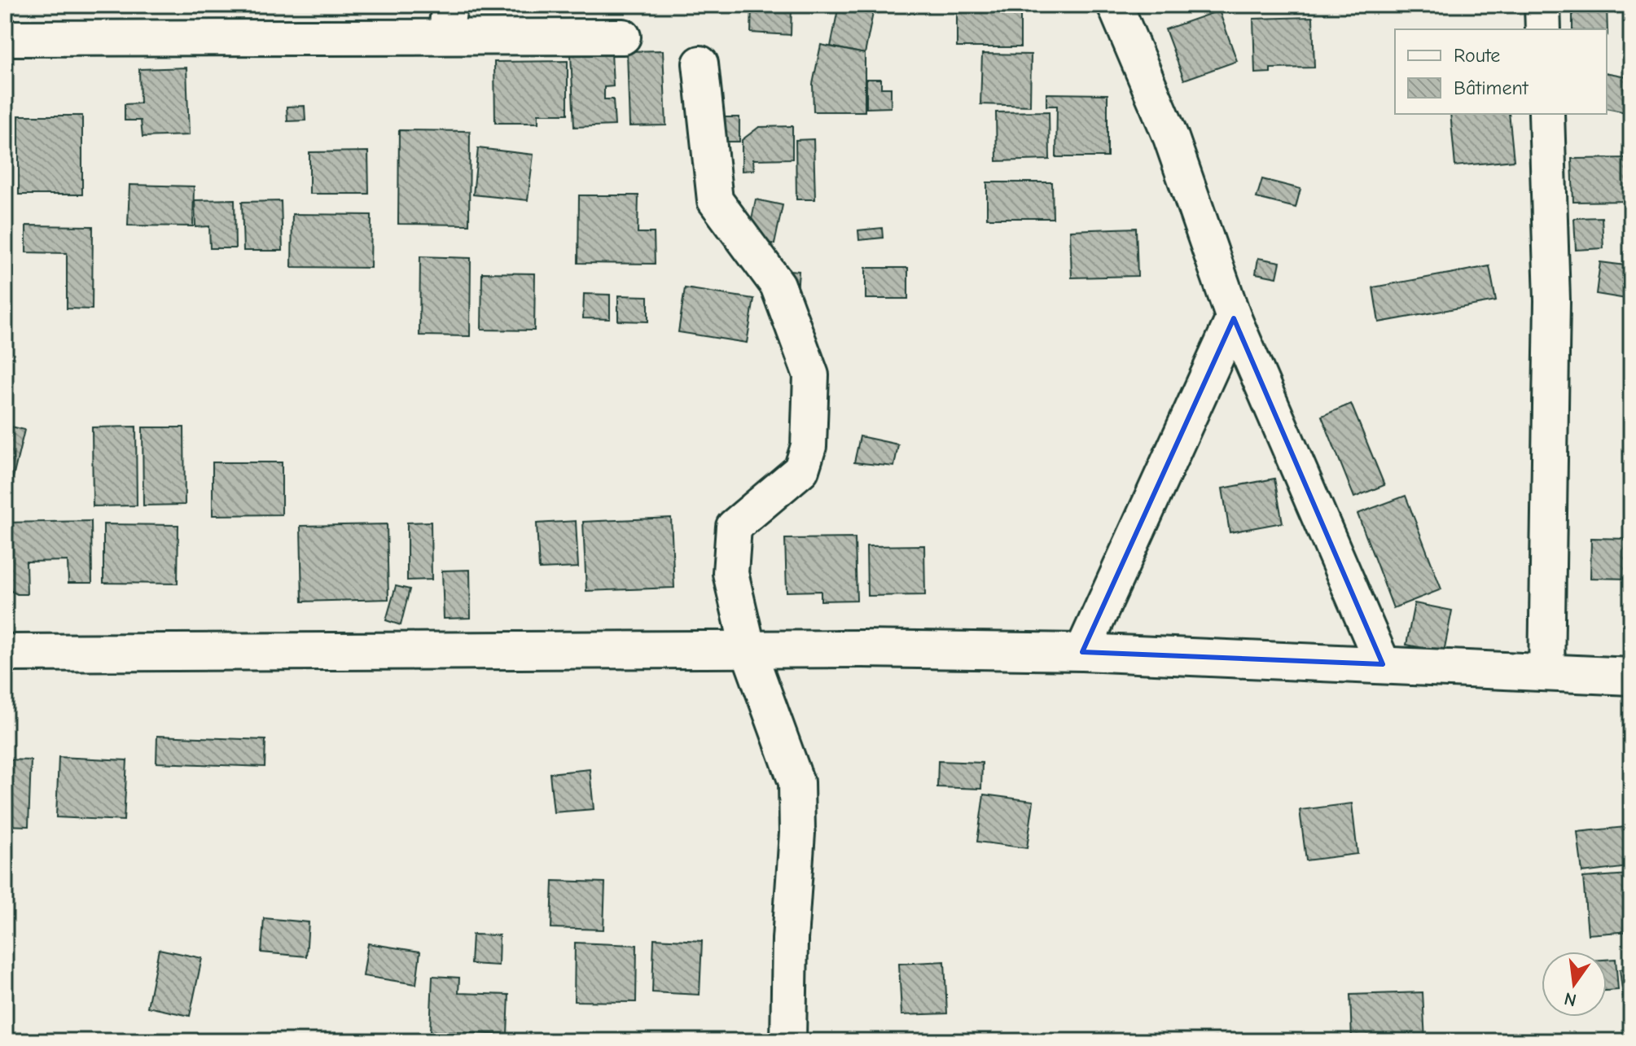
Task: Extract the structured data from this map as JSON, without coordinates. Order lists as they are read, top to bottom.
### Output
{
  "legend": ["Route", "Bâtiment"],
  "north": "bottom"
}
